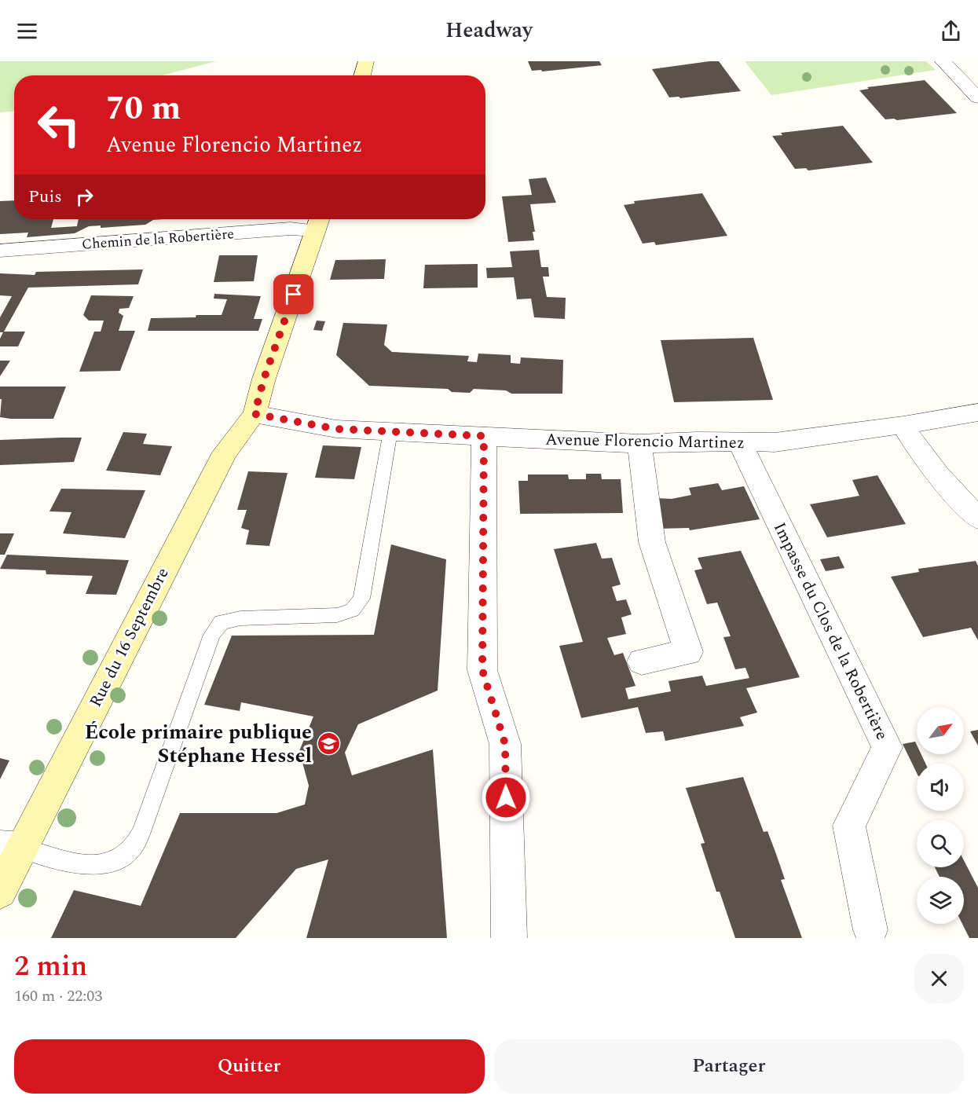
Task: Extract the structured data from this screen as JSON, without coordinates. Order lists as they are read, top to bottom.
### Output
{
  "streets": {
    "street": [
      "Chemin de la Robertière",
      "Avenue Florencio Martinez",
      "Impasse du Clos de la Robertière",
      "Rue du 16 Septembre"
    ]
  },
  "crossings": [
    ["Avenue Florencio Martinez", "Impasse du Clos de la Robertière"],
    ["Avenue Florencio Martinez", "Rue du 16 Septembre"]
  ],
  "places": {
    "school or university": ["École primaire publique Stéphane Hessel"]
  },
  "north": "top right",
  "page": {
    "header": "Headway",
    "turn": ["70 m", "Avenue Florencio Martinez"],
    "then": "Puis",
    "heading": ["2 min", "160 m · 22:03"],
    "buttons": ["Quitter", "Partager"]
  }
}
